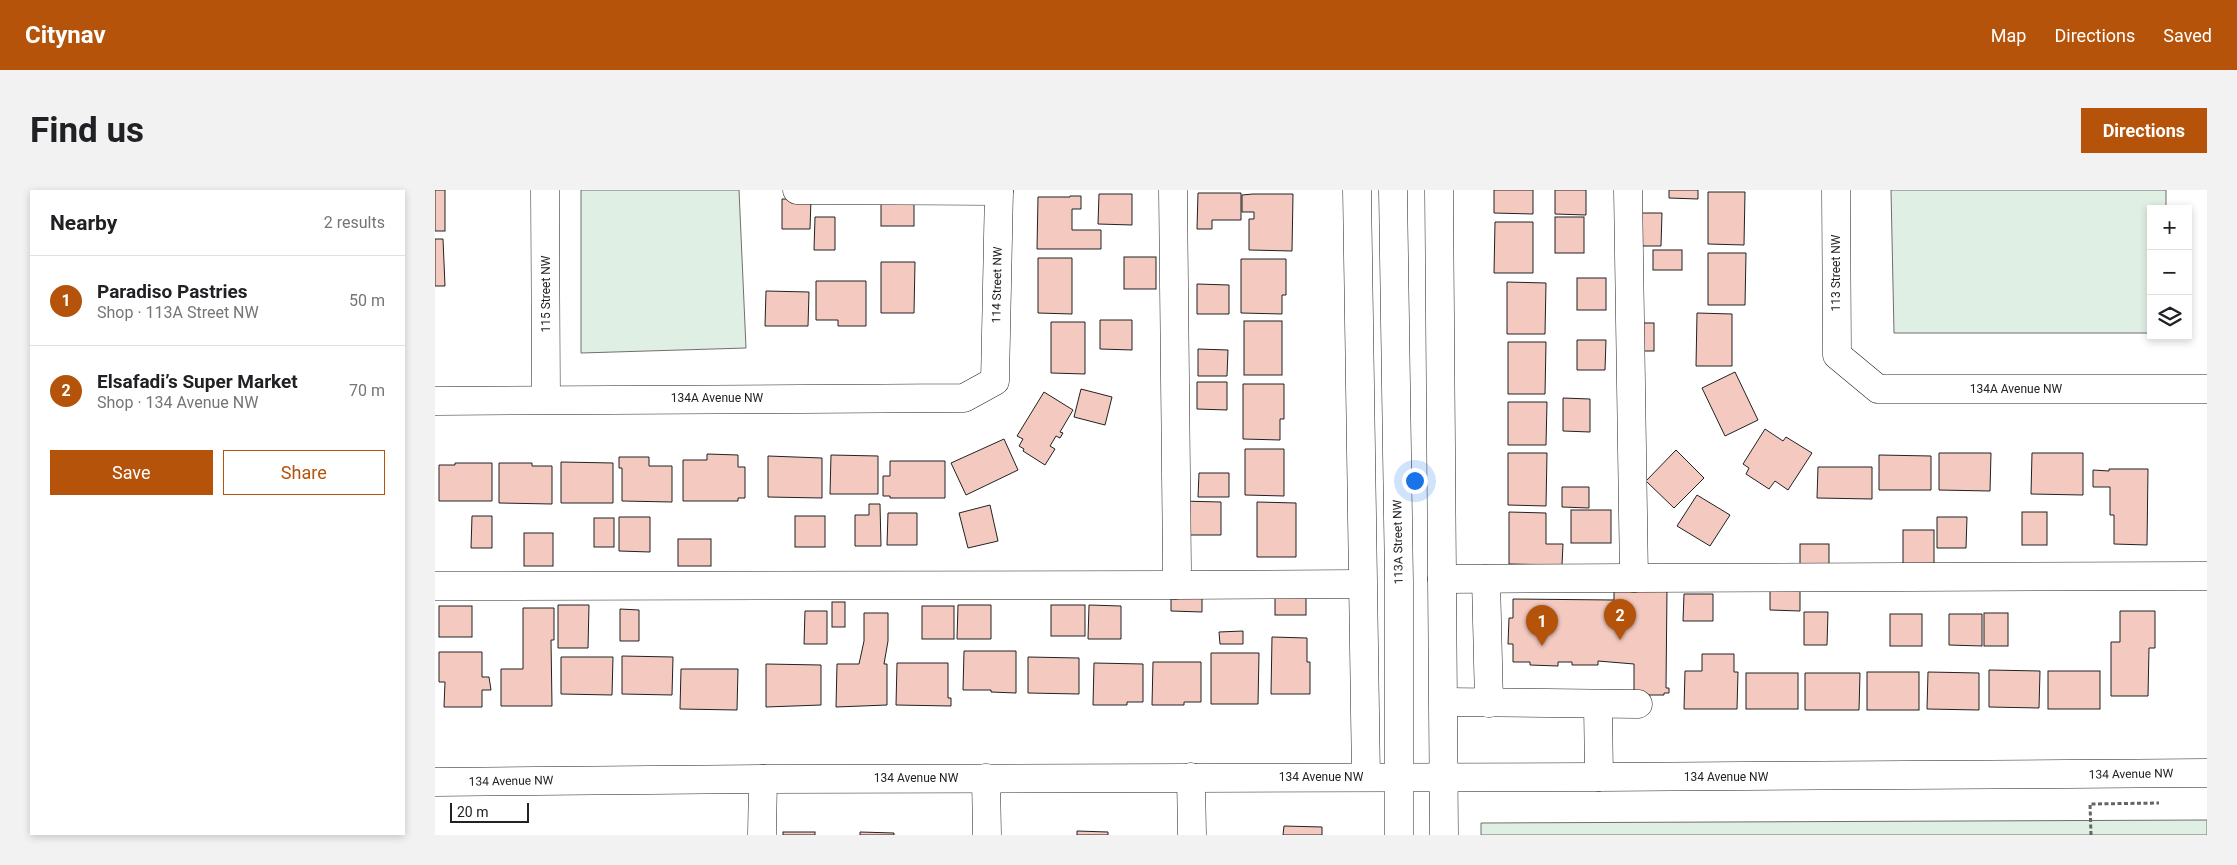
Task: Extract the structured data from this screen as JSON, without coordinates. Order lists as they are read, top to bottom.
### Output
{
  "streets": {
    "street": [
      "113 Street NW",
      "114 Street NW",
      "115 Street NW",
      "134A Avenue NW",
      "113A Street NW",
      "134 Avenue NW"
    ]
  },
  "crossings": [
    ["113 Street NW", "134A Avenue NW"],
    ["114 Street NW", "134A Avenue NW"],
    ["115 Street NW", "134A Avenue NW"],
    ["113A Street NW", "134 Avenue NW"]
  ],
  "scale_bar": "20 m",
  "page": {
    "header": "Citynav",
    "nav": ["Map", "Directions", "Saved"],
    "buttons": [
      "Directions",
      ["Save", "Share"]
    ],
    "title": "Find us",
    "heading": ["Nearby", "2 results"],
    "map_buttons": ["+", "−"],
    "list": [
      {
        "mark": "1",
        "name": "Paradiso Pastries",
        "note": "Shop · 113A Street NW",
        "value": "50 m"
      },
      {
        "mark": "2",
        "name": "Elsafadi’s Super Market",
        "note": "Shop · 134 Avenue NW",
        "value": "70 m"
      }
    ],
    "pins": ["2", "1"],
    "scale": "20 m"
  }
}
